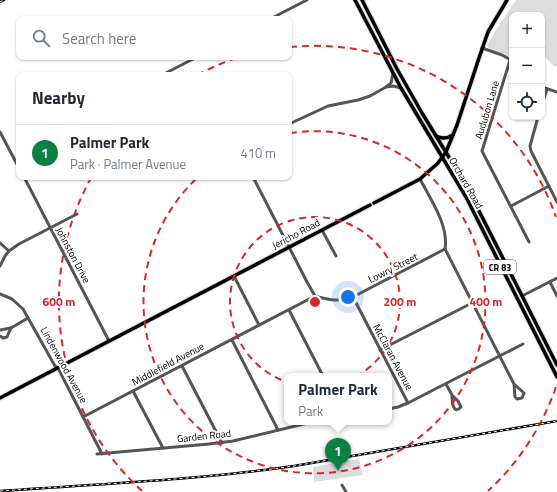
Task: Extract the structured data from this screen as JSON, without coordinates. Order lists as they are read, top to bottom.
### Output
{
  "streets": {
    "main road": ["Orchard Road", "Jericho Road", "CR 83"],
    "street": [
      "Audubon Lane",
      "Johnston Drive",
      "Lowry Street",
      "McClaran Avenue",
      "Middlefield Avenue",
      "Lindenwood Avenue",
      "Garden Road"
    ]
  },
  "crossings": [
    ["Orchard Road", "Jericho Road"],
    ["Jericho Road", "Johnston Drive"],
    ["Jericho Road", "Lindenwood Avenue"],
    ["Lowry Street", "McClaran Avenue"],
    ["Middlefield Avenue", "Lindenwood Avenue"],
    ["Lindenwood Avenue", "Garden Road"]
  ],
  "page": {
    "map_buttons": ["+", "−"],
    "search": "Search here",
    "heading": "Nearby",
    "list": [
      {
        "mark": "1",
        "name": "Palmer Park",
        "note": "Park · Palmer Avenue",
        "value": "410 m"
      }
    ],
    "popup": ["Palmer Park", "Park"],
    "pins": "1"
  },
  "rings": ["200 m", "400 m", "600 m"]
}
